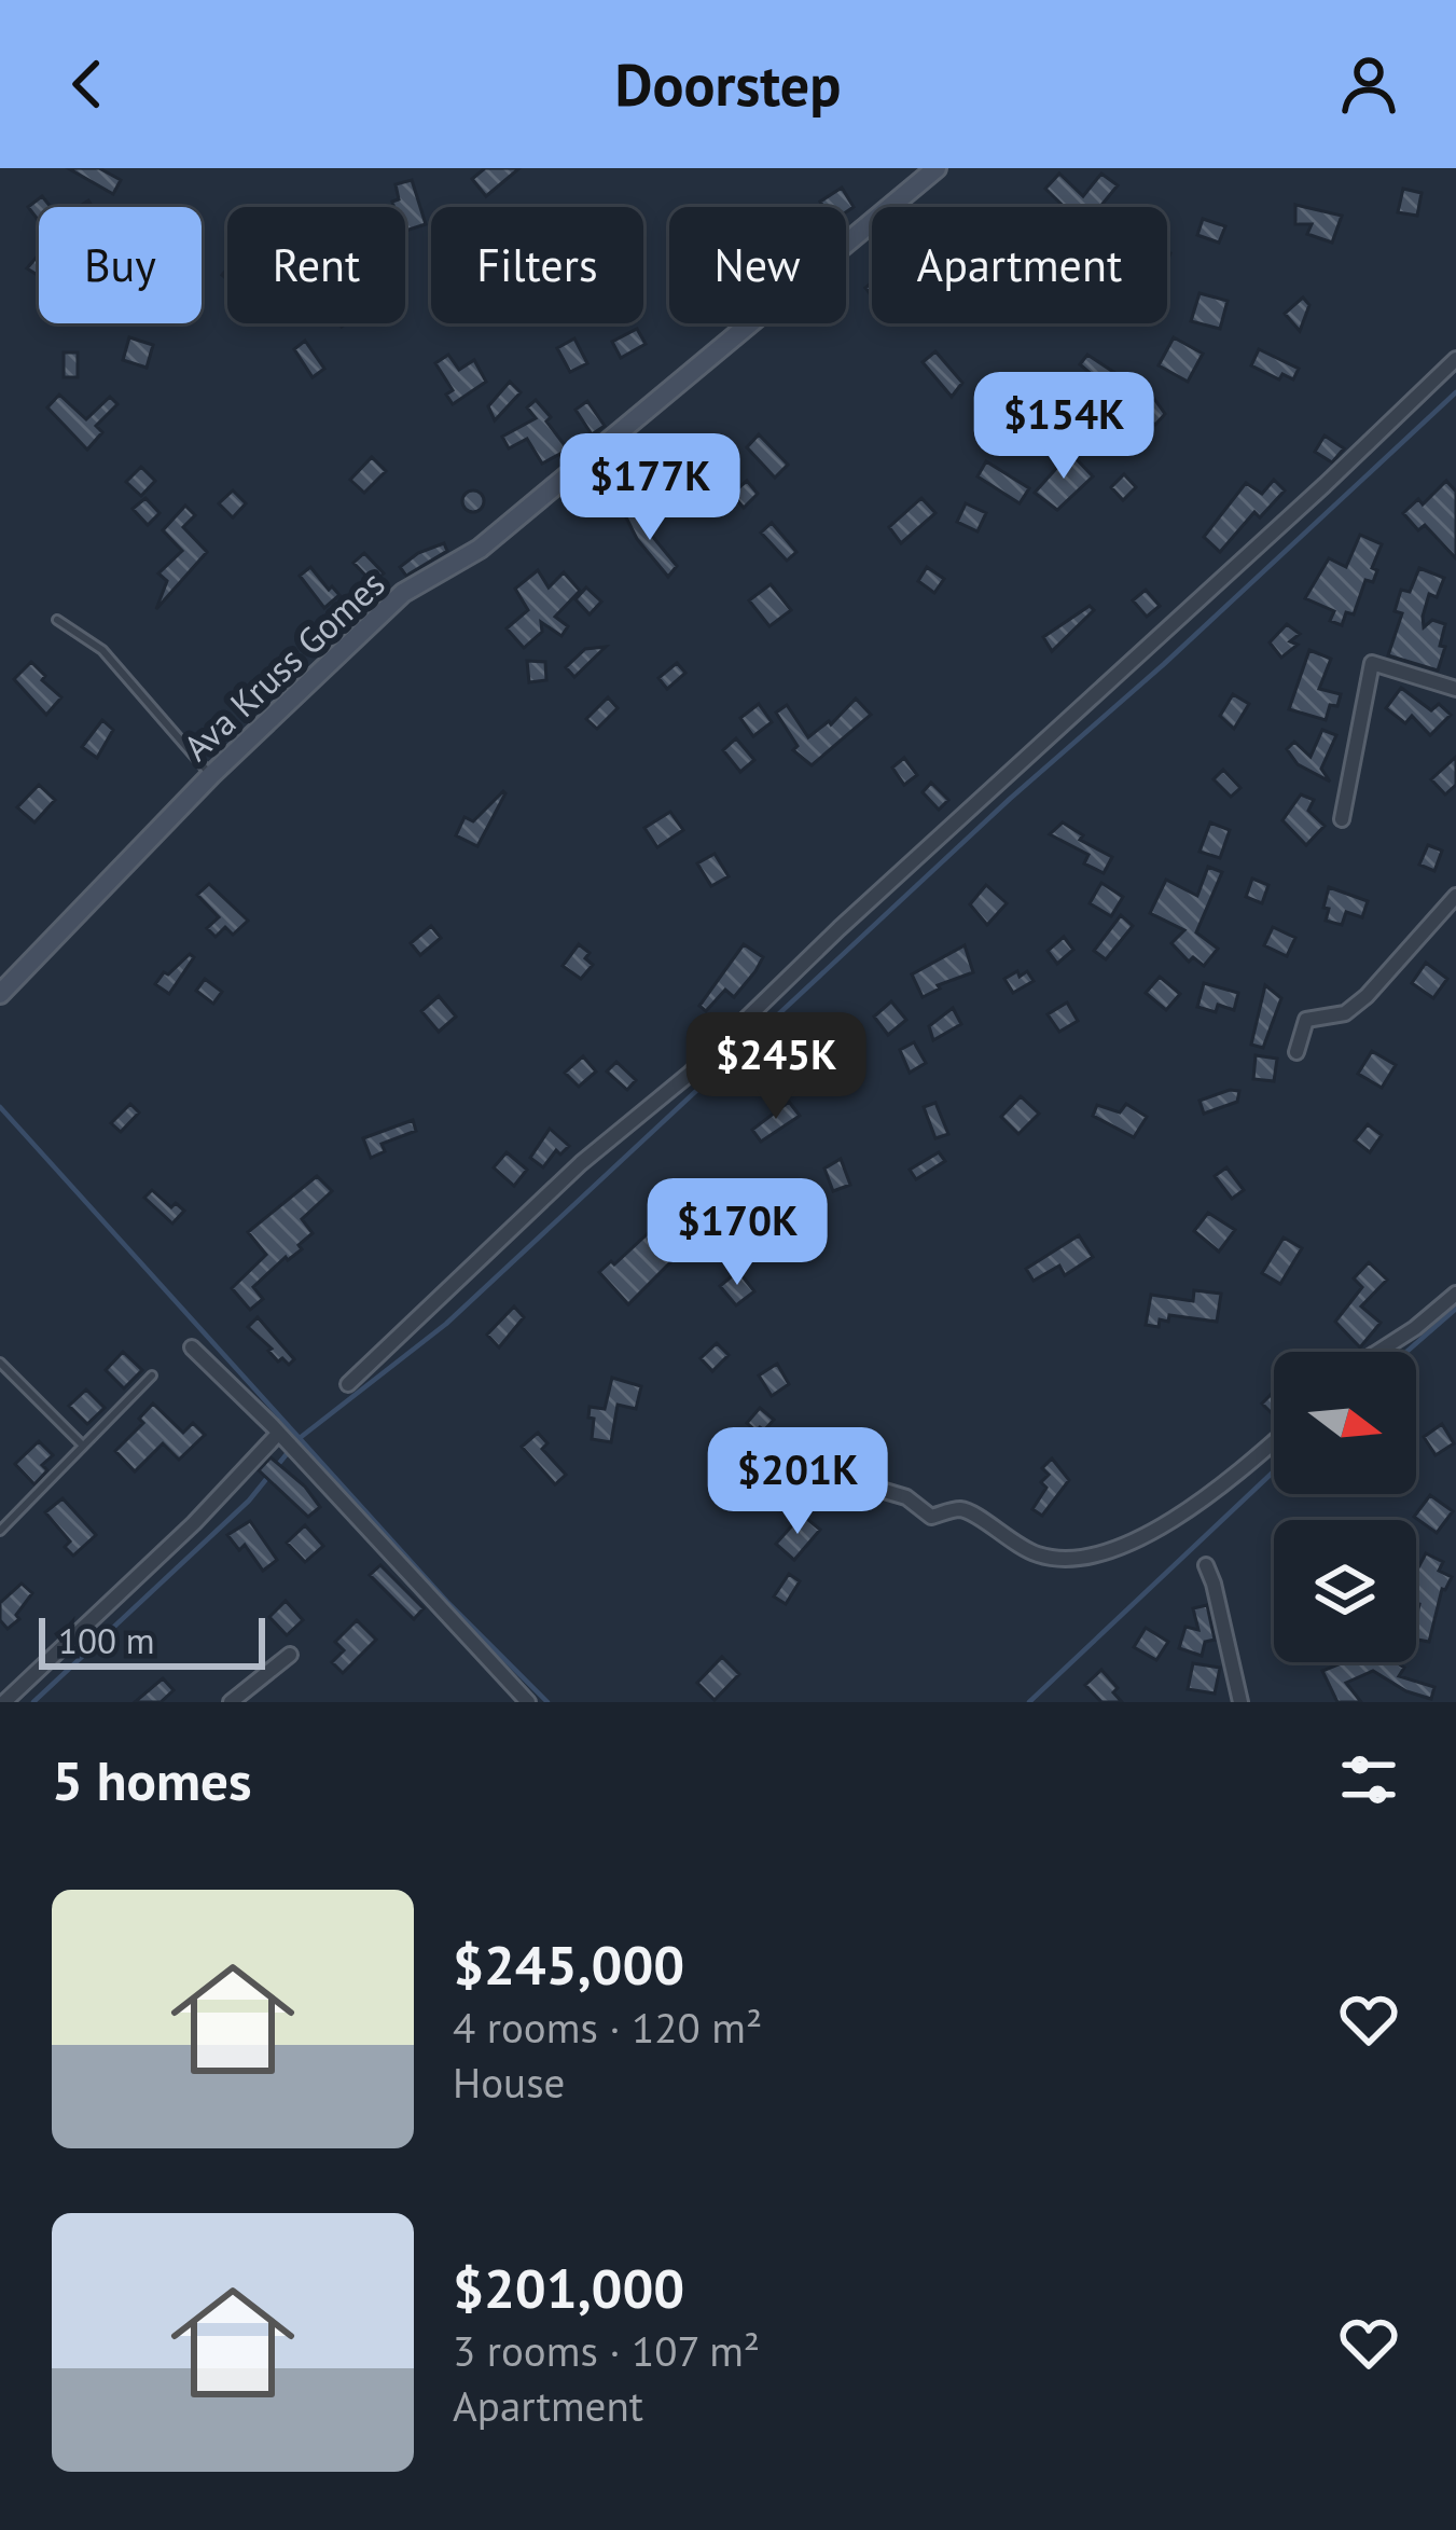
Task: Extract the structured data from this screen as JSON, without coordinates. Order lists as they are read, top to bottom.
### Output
{
  "streets": {
    "street": ["Ava Kruss Gomes"]
  },
  "scale_bar": "100 m",
  "north": "right",
  "page": {
    "header": "Doorstep",
    "chip": [
      "Buy",
      "Rent",
      "Filters",
      "New",
      "Apartment"
    ],
    "price": [
      "$154K",
      "$177K",
      "$245K",
      "$170K",
      "$201K"
    ],
    "scale": "100 m",
    "heading": "5 homes",
    "list": [
      {
        "name": "$245,000",
        "note": "4 rooms · 120 m² · House"
      },
      {
        "name": "$201,000",
        "note": "3 rooms · 107 m² · Apartment"
      }
    ]
  }
}
